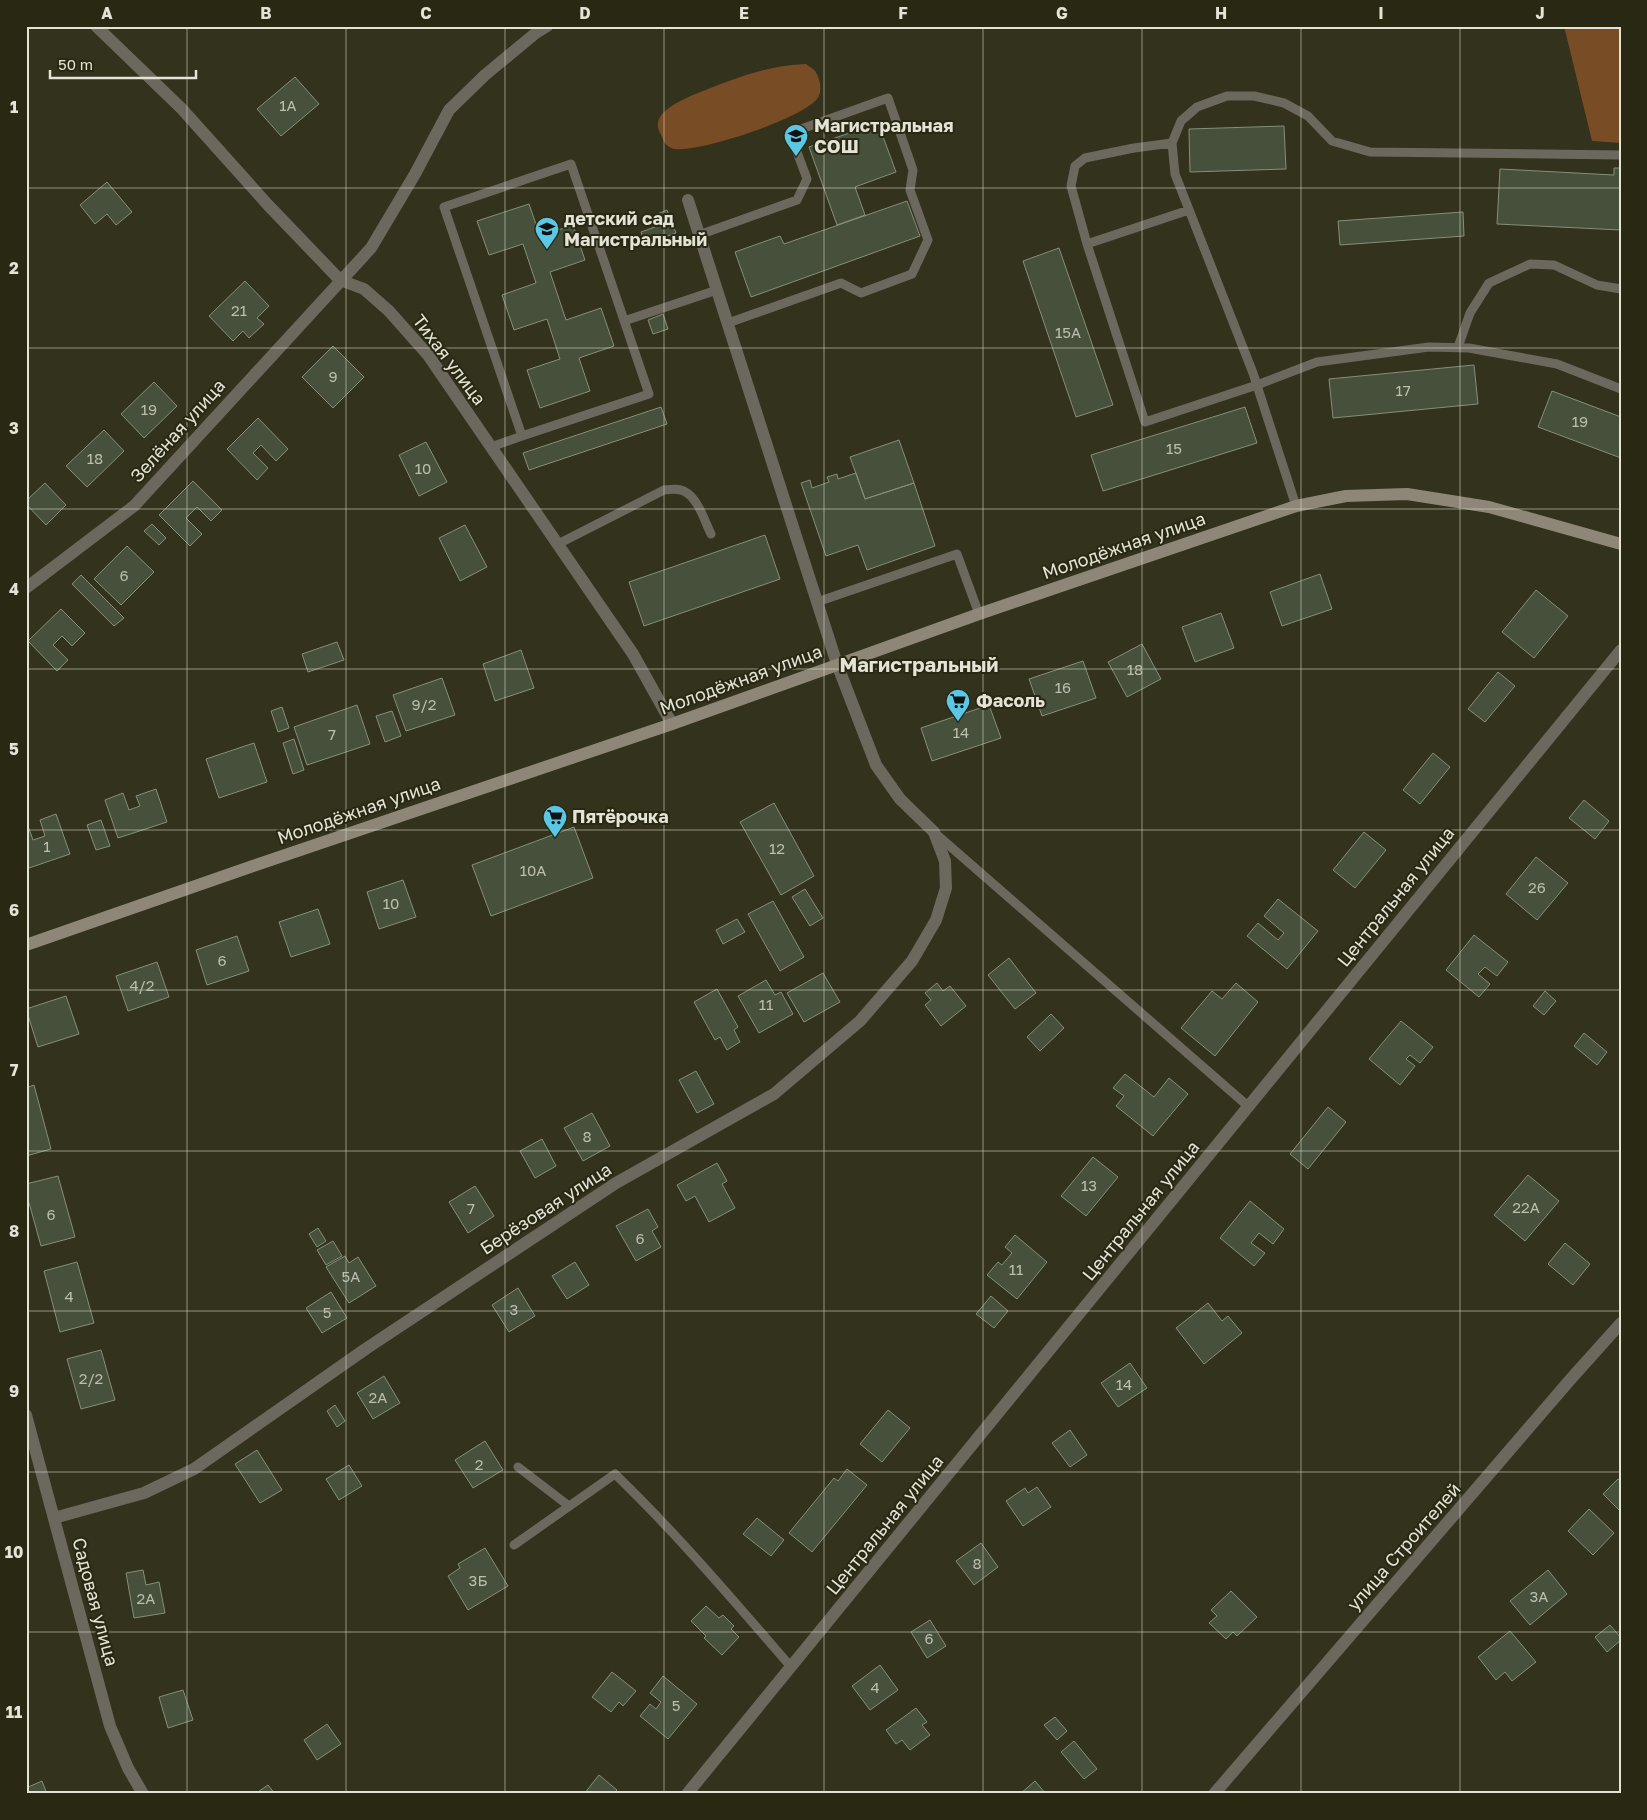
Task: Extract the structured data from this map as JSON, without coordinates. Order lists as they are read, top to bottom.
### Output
{
  "streets": {
    "street": [
      "Тихая улица",
      "Зелёная улица",
      "Молодёжная улица",
      "Центральная улица",
      "Берёзовая улица",
      "улица Строителей",
      "Садовая улица"
    ]
  },
  "crossings": [
    ["Тихая улица", "Зелёная улица"],
    ["Тихая улица", "Молодёжная улица"],
    ["Берёзовая улица", "Садовая улица"]
  ],
  "districts": ["Магистральный"],
  "places": {
    "school or university": ["Магистральная СОШ", "детский сад Магистральный"],
    "supermarket": ["Фасоль", "Пятёрочка"]
  },
  "house_numbers": [
    "1А",
    "21",
    "15А",
    "9",
    "17",
    "19",
    "19",
    "15",
    "18",
    "10",
    "6",
    "18",
    "16",
    "9/2",
    "14",
    "7",
    "1",
    "12",
    "10А",
    "26",
    "10",
    "6",
    "4/2",
    "11",
    "8",
    "13",
    "22А",
    "7",
    "6",
    "6",
    "11",
    "5А",
    "4",
    "3",
    "5",
    "2/2",
    "14",
    "2А",
    "2",
    "8",
    "3Б",
    "3А",
    "2А",
    "6",
    "4",
    "5"
  ],
  "scale_bar": "50 m",
  "grid": {
    "columns": [
      "A",
      "B",
      "C",
      "D",
      "E",
      "F",
      "G",
      "H",
      "I",
      "J"
    ],
    "rows": [
      "1",
      "2",
      "3",
      "4",
      "5",
      "6",
      "7",
      "8",
      "9",
      "10",
      "11"
    ]
  }
}
